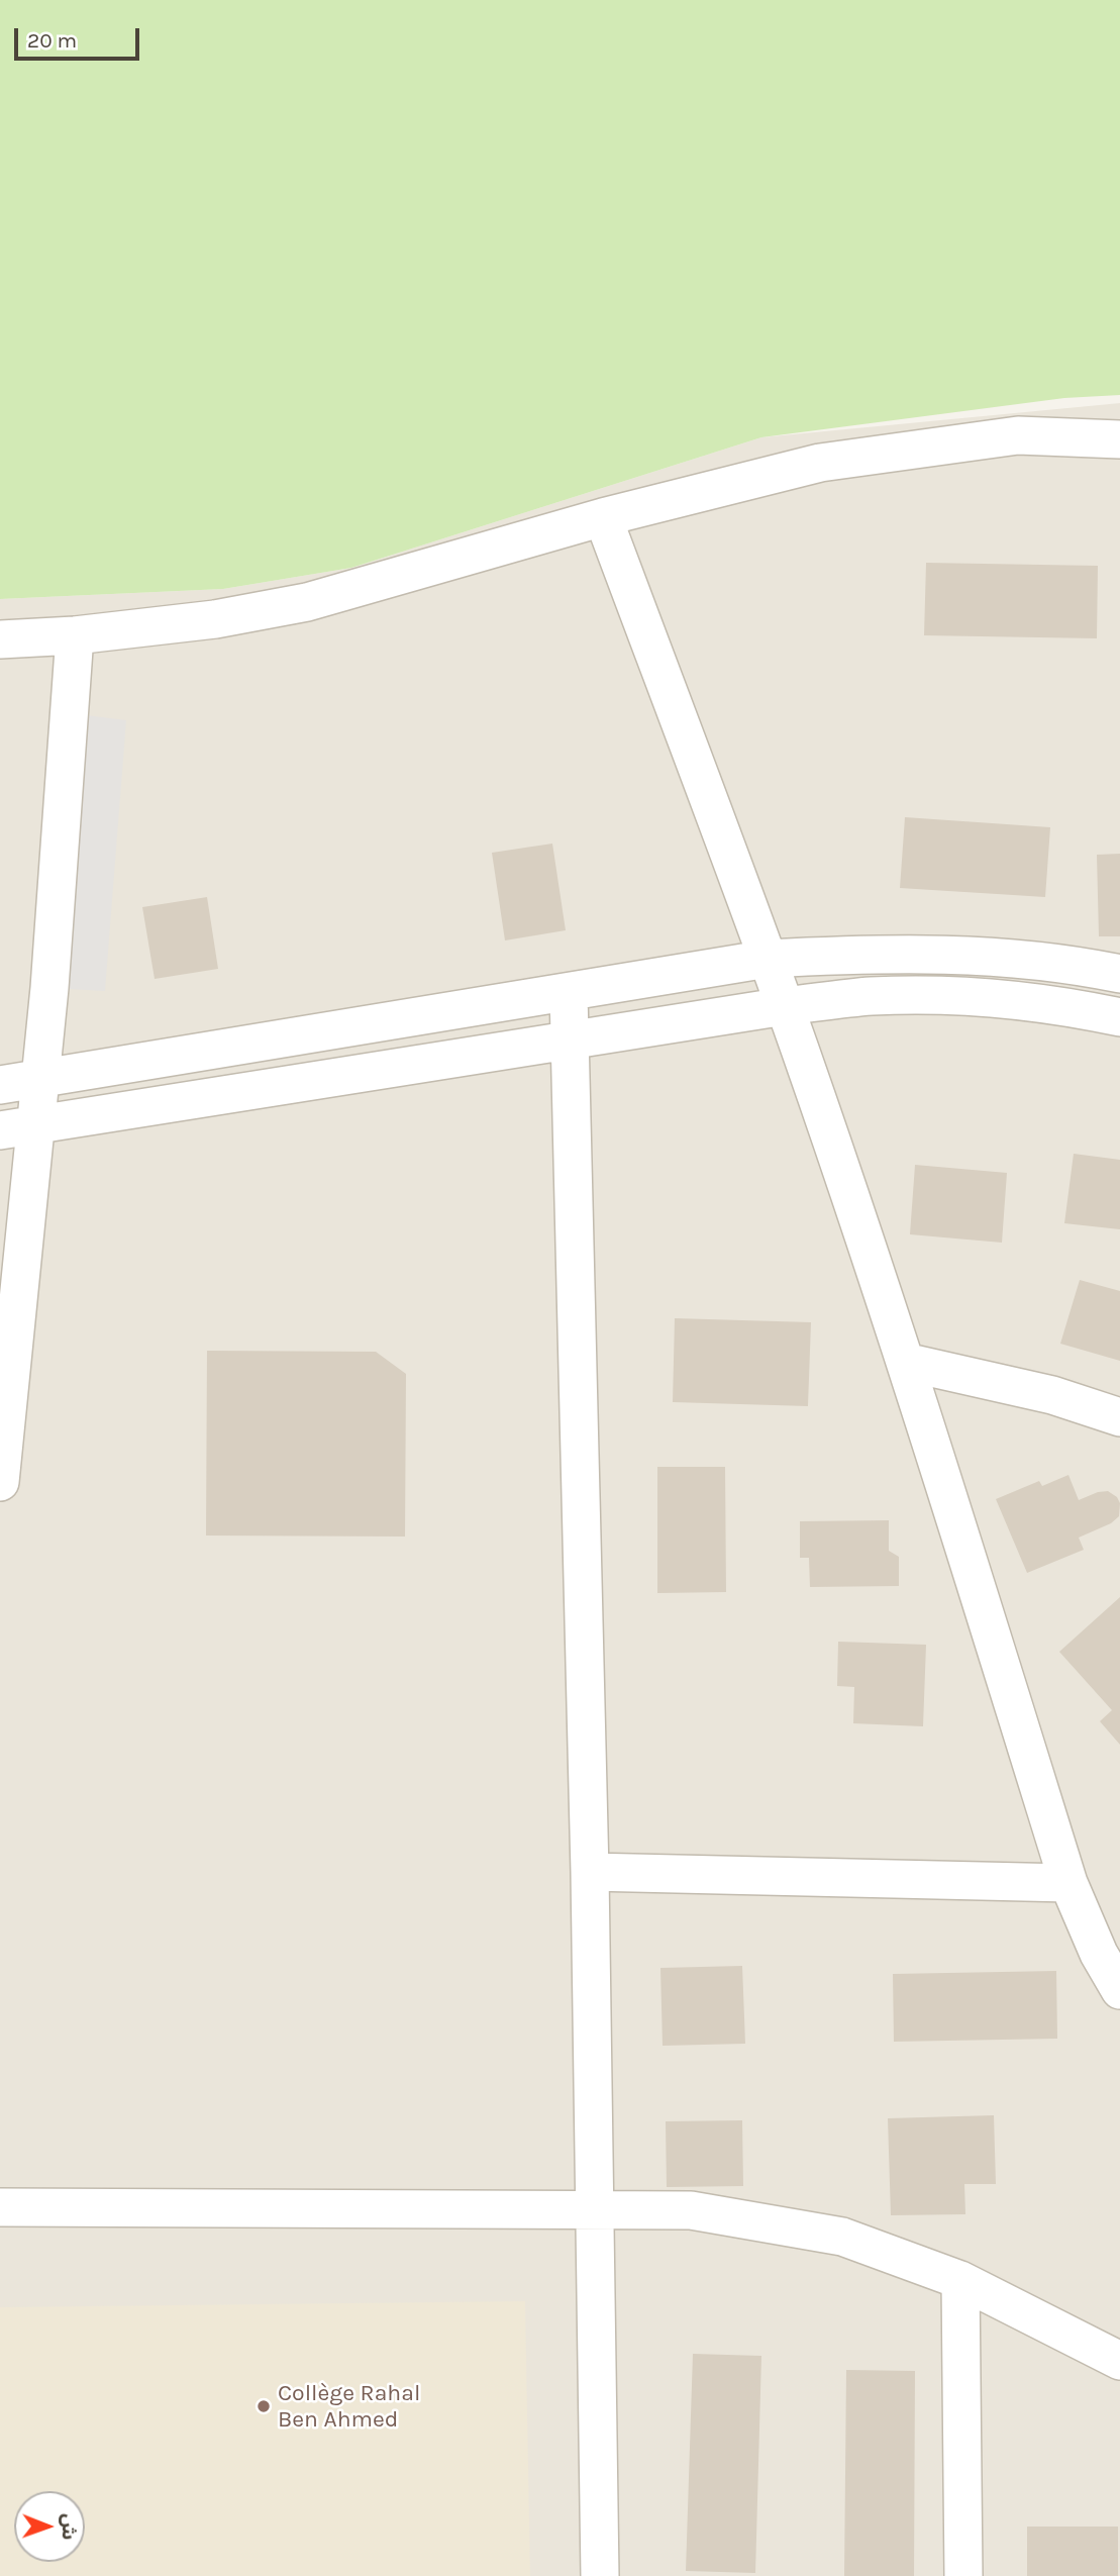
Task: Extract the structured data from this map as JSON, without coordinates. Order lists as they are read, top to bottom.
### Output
{
  "places": ["Collège Rahal Ben Ahmed"],
  "scale_bar": "20 m",
  "north": "right"
}
